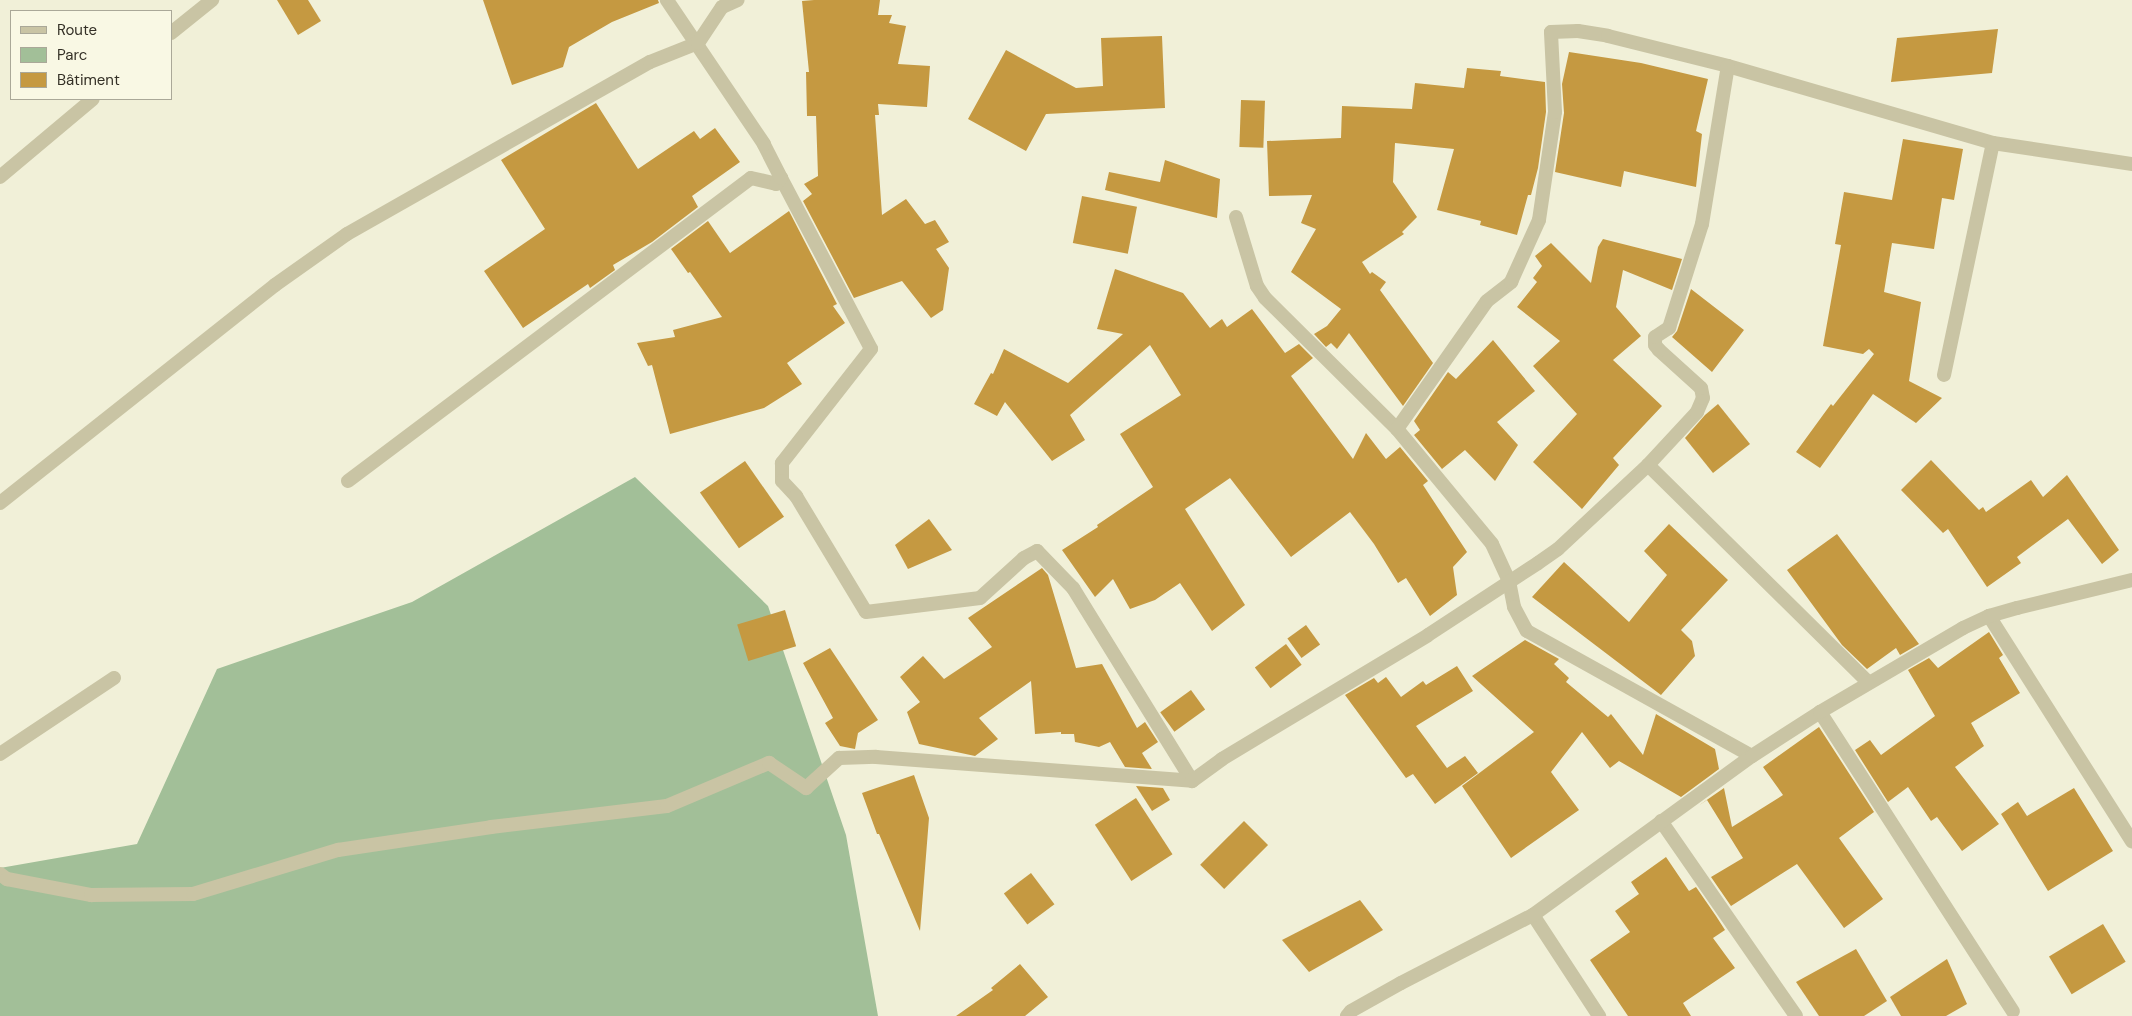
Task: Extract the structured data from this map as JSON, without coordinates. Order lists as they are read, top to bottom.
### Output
{
  "legend": ["Route", "Parc", "Bâtiment"]
}
